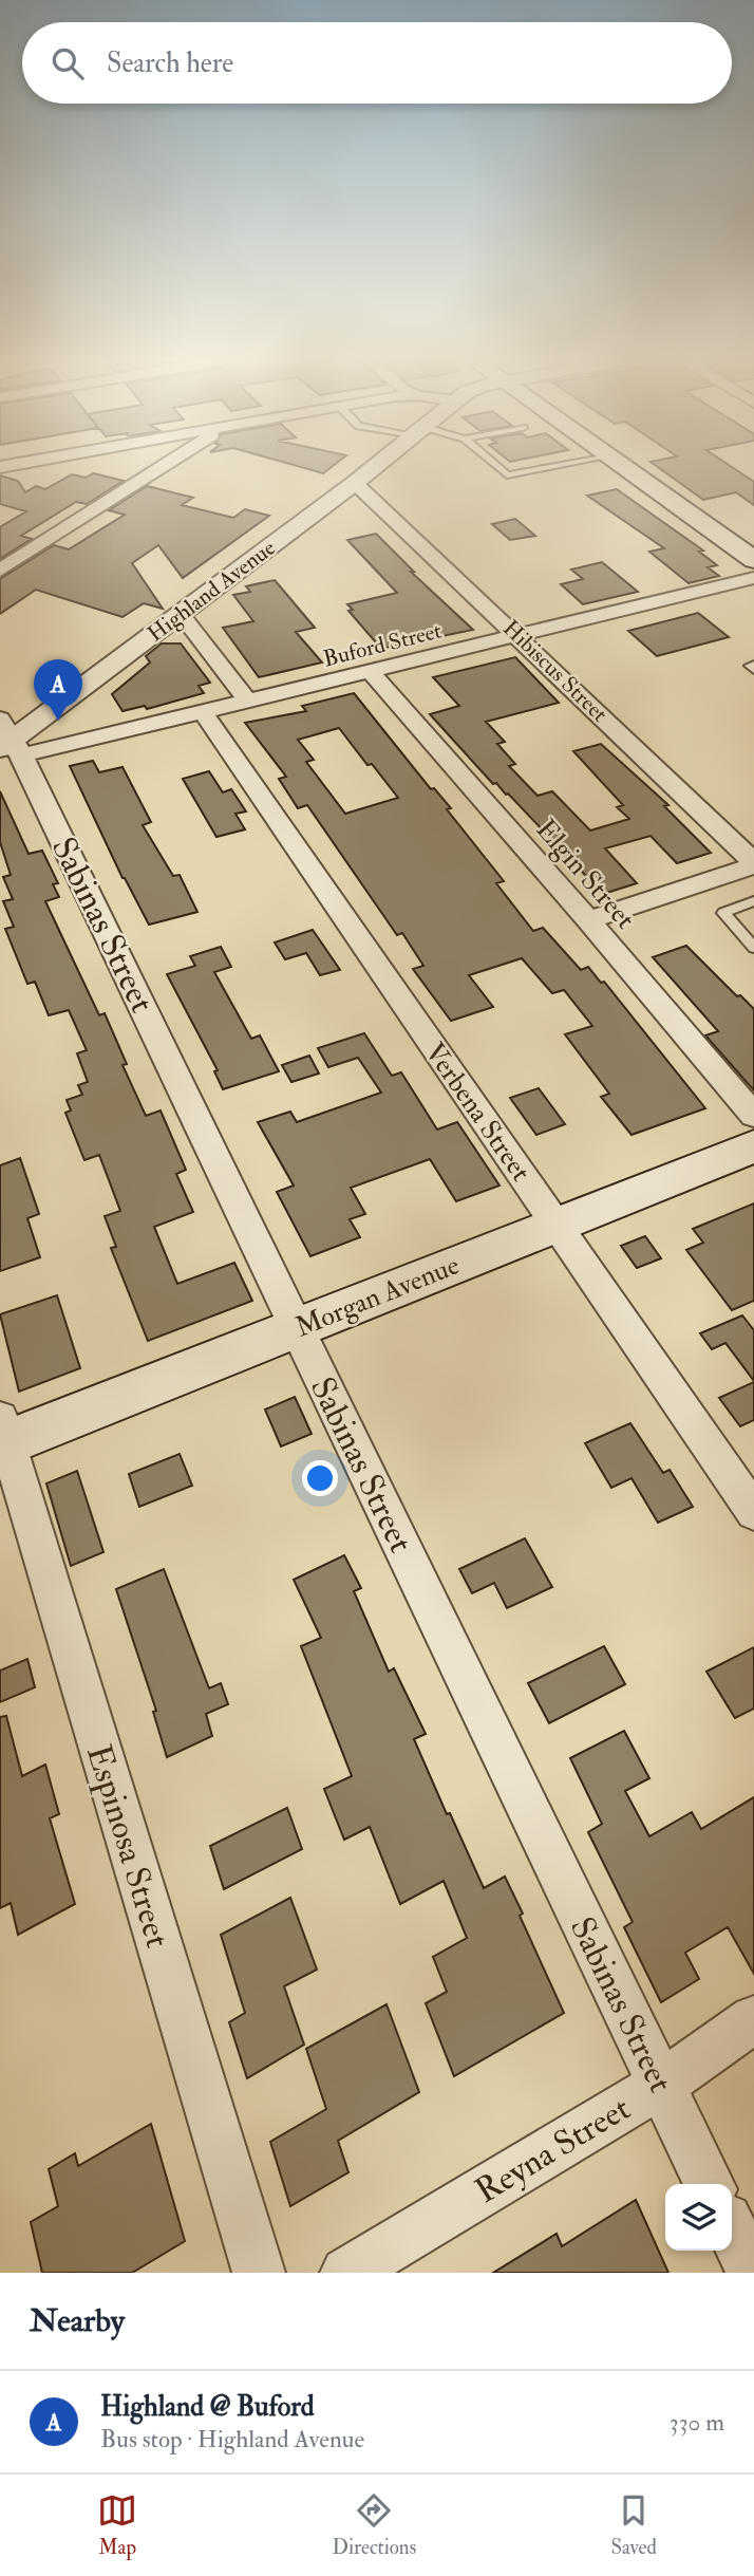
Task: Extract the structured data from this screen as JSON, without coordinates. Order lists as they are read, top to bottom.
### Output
{
  "streets": {
    "main road": ["Morgan Avenue"],
    "street": [
      "Highland Avenue",
      "Buford Street",
      "Hibiscus Street",
      "Elgin Street",
      "Sabinas Street",
      "Verbena Street",
      "Espinosa Street",
      "Reyna Street"
    ]
  },
  "crossings": [
    ["Highland Avenue", "Buford Street"],
    ["Highland Avenue", "Hibiscus Street"],
    ["Highland Avenue", "Sabinas Street"],
    ["Buford Street", "Hibiscus Street"],
    ["Buford Street", "Elgin Street"],
    ["Buford Street", "Sabinas Street"],
    ["Buford Street", "Verbena Street"],
    ["Hibiscus Street", "Elgin Street"],
    ["Sabinas Street", "Morgan Avenue"],
    ["Sabinas Street", "Reyna Street"],
    ["Verbena Street", "Morgan Avenue"],
    ["Morgan Avenue", "Espinosa Street"]
  ],
  "page": {
    "search": "Search here",
    "pins": "A",
    "heading": "Nearby",
    "list": [
      {
        "mark": "A",
        "name": "Highland @ Buford",
        "note": "Bus stop · Highland Avenue",
        "value": "330 m"
      }
    ],
    "nav": ["Map", "Directions", "Saved"]
  }
}
